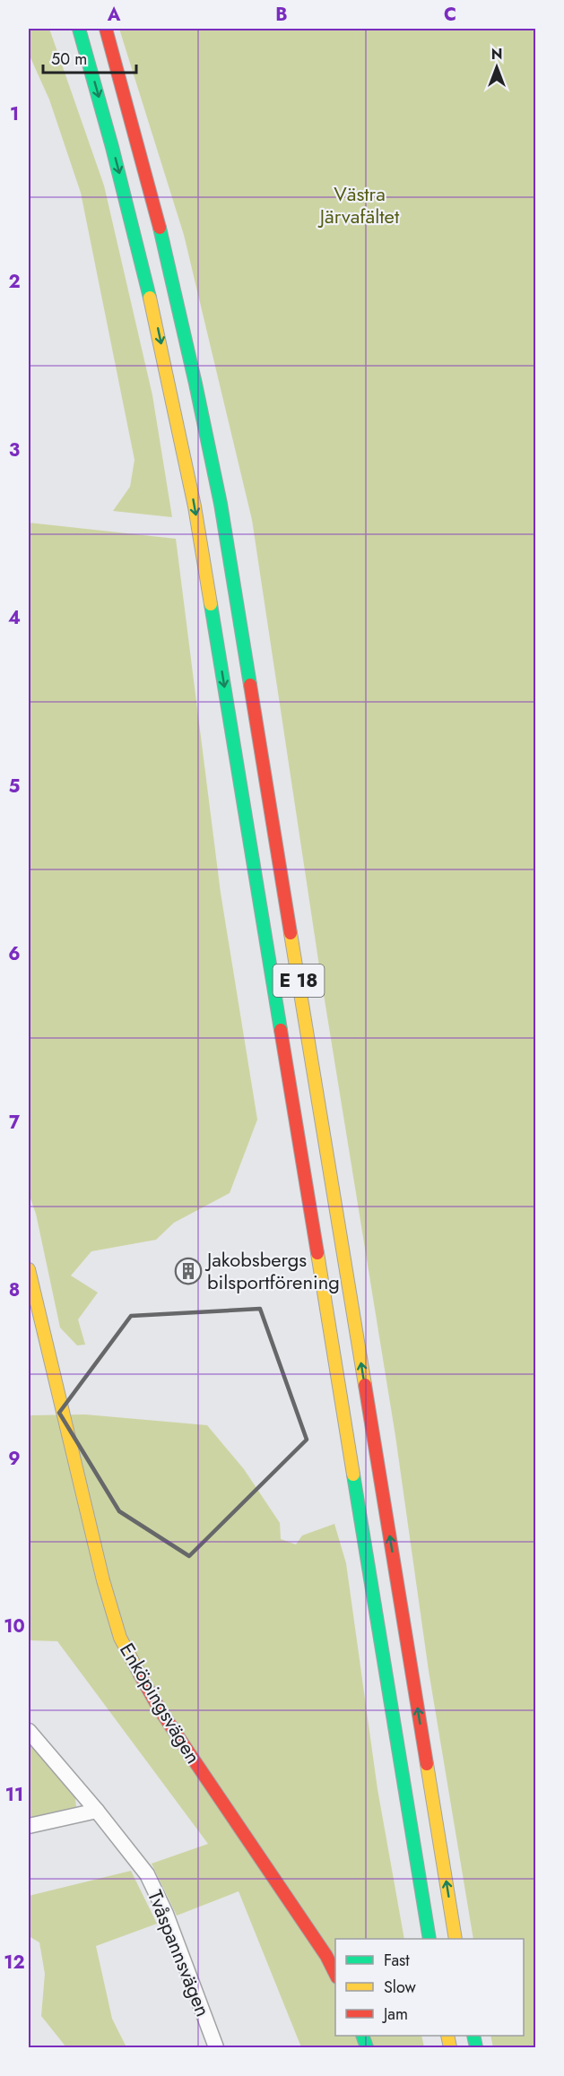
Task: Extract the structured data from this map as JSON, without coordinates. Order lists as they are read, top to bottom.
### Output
{
  "streets": {
    "main road": ["E 18", "Enköpingsvägen"],
    "street": ["Tvåspannsvägen"]
  },
  "parks": ["Västra Järvafältet"],
  "places": {
    "building": ["Jakobsbergs bilsportförening"]
  },
  "legend": ["Fast", "Slow", "Jam"],
  "scale_bar": "50 m",
  "north": "top",
  "grid": {
    "columns": ["A", "B", "C"],
    "rows": [
      "1",
      "2",
      "3",
      "4",
      "5",
      "6",
      "7",
      "8",
      "9",
      "10",
      "11",
      "12"
    ]
  }
}
